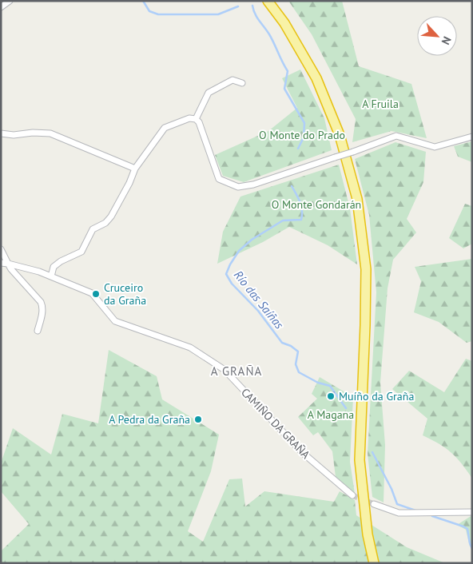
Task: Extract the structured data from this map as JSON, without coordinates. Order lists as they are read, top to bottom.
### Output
{
  "streets": {
    "street": ["CAMIÑO DA GRAÑA"]
  },
  "districts": ["A GRAÑA"],
  "water": ["Río das Saíñas"],
  "parks": [
    "A Fruila",
    "O Monte do Prado",
    "O Monte Gondarán",
    "A Magana"
  ],
  "places": ["Cruceiro da Graña", "Muíño da Graña", "A Pedra da Graña"],
  "north": "bottom right"
}
